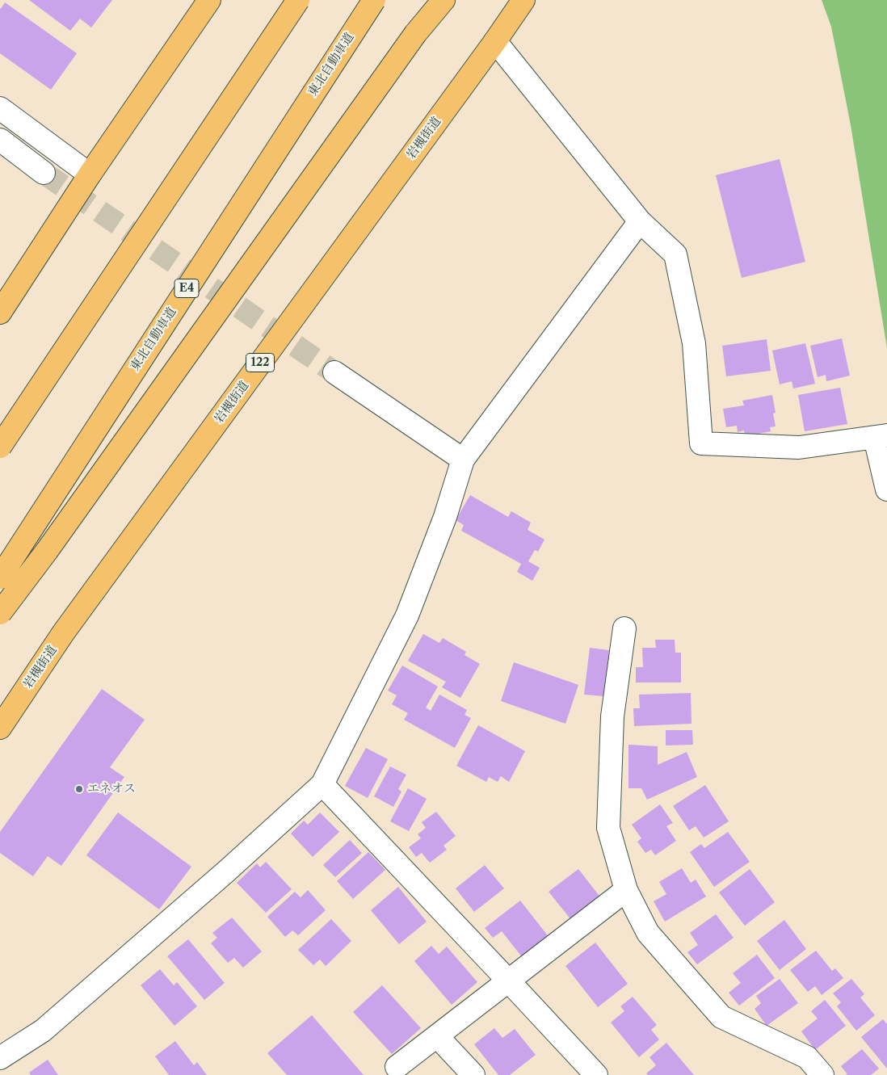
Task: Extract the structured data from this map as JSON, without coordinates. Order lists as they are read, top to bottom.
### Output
{
  "streets": {
    "highway": [
      "東北自動車道",
      "岩槻街道",
      "E4",
      "122"
    ]
  },
  "places": ["エネオス"]
}
